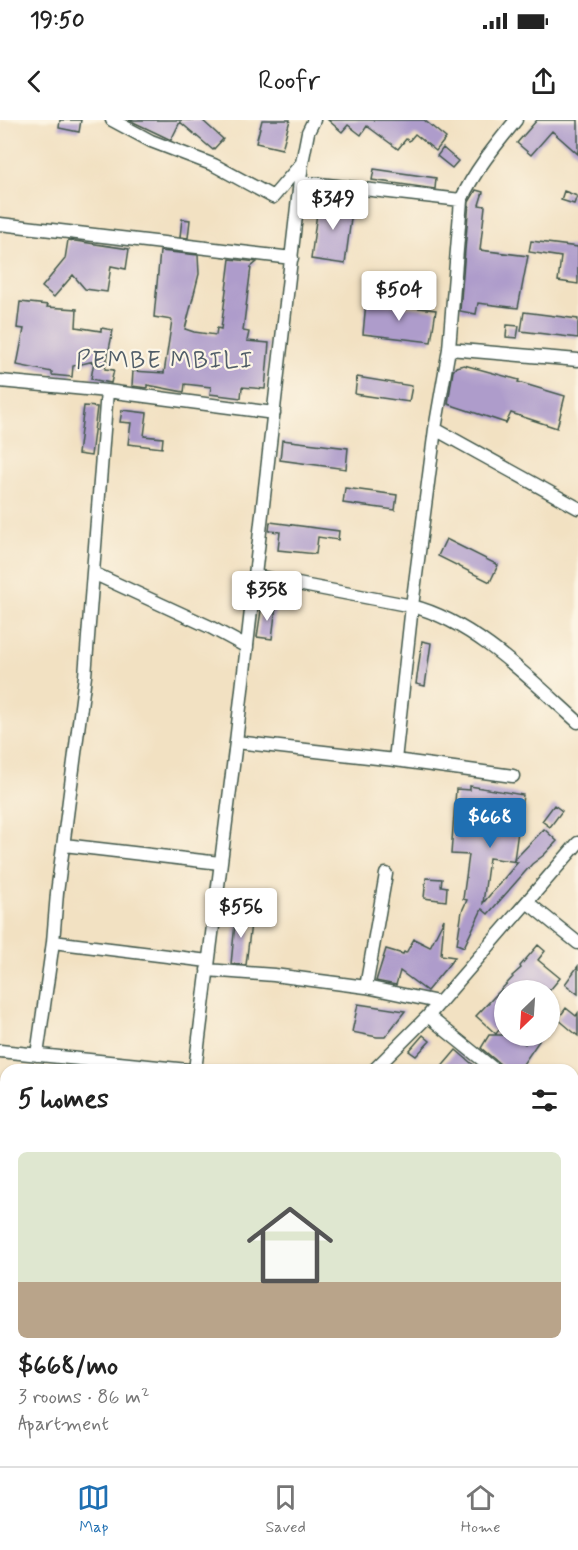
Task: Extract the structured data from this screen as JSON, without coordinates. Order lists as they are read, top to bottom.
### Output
{
  "districts": ["PEMBE MBILI"],
  "north": "bottom left",
  "page": {
    "status": "19:50",
    "header": "Roofr",
    "price": [
      "$349",
      "$504",
      "$358",
      "$668",
      "$556"
    ],
    "heading": "5 homes",
    "list": [
      {
        "name": "$668/mo",
        "note": "3 rooms · 86 m² · Apartment"
      }
    ],
    "tabs": ["Map", "Saved", "Home"]
  }
}
